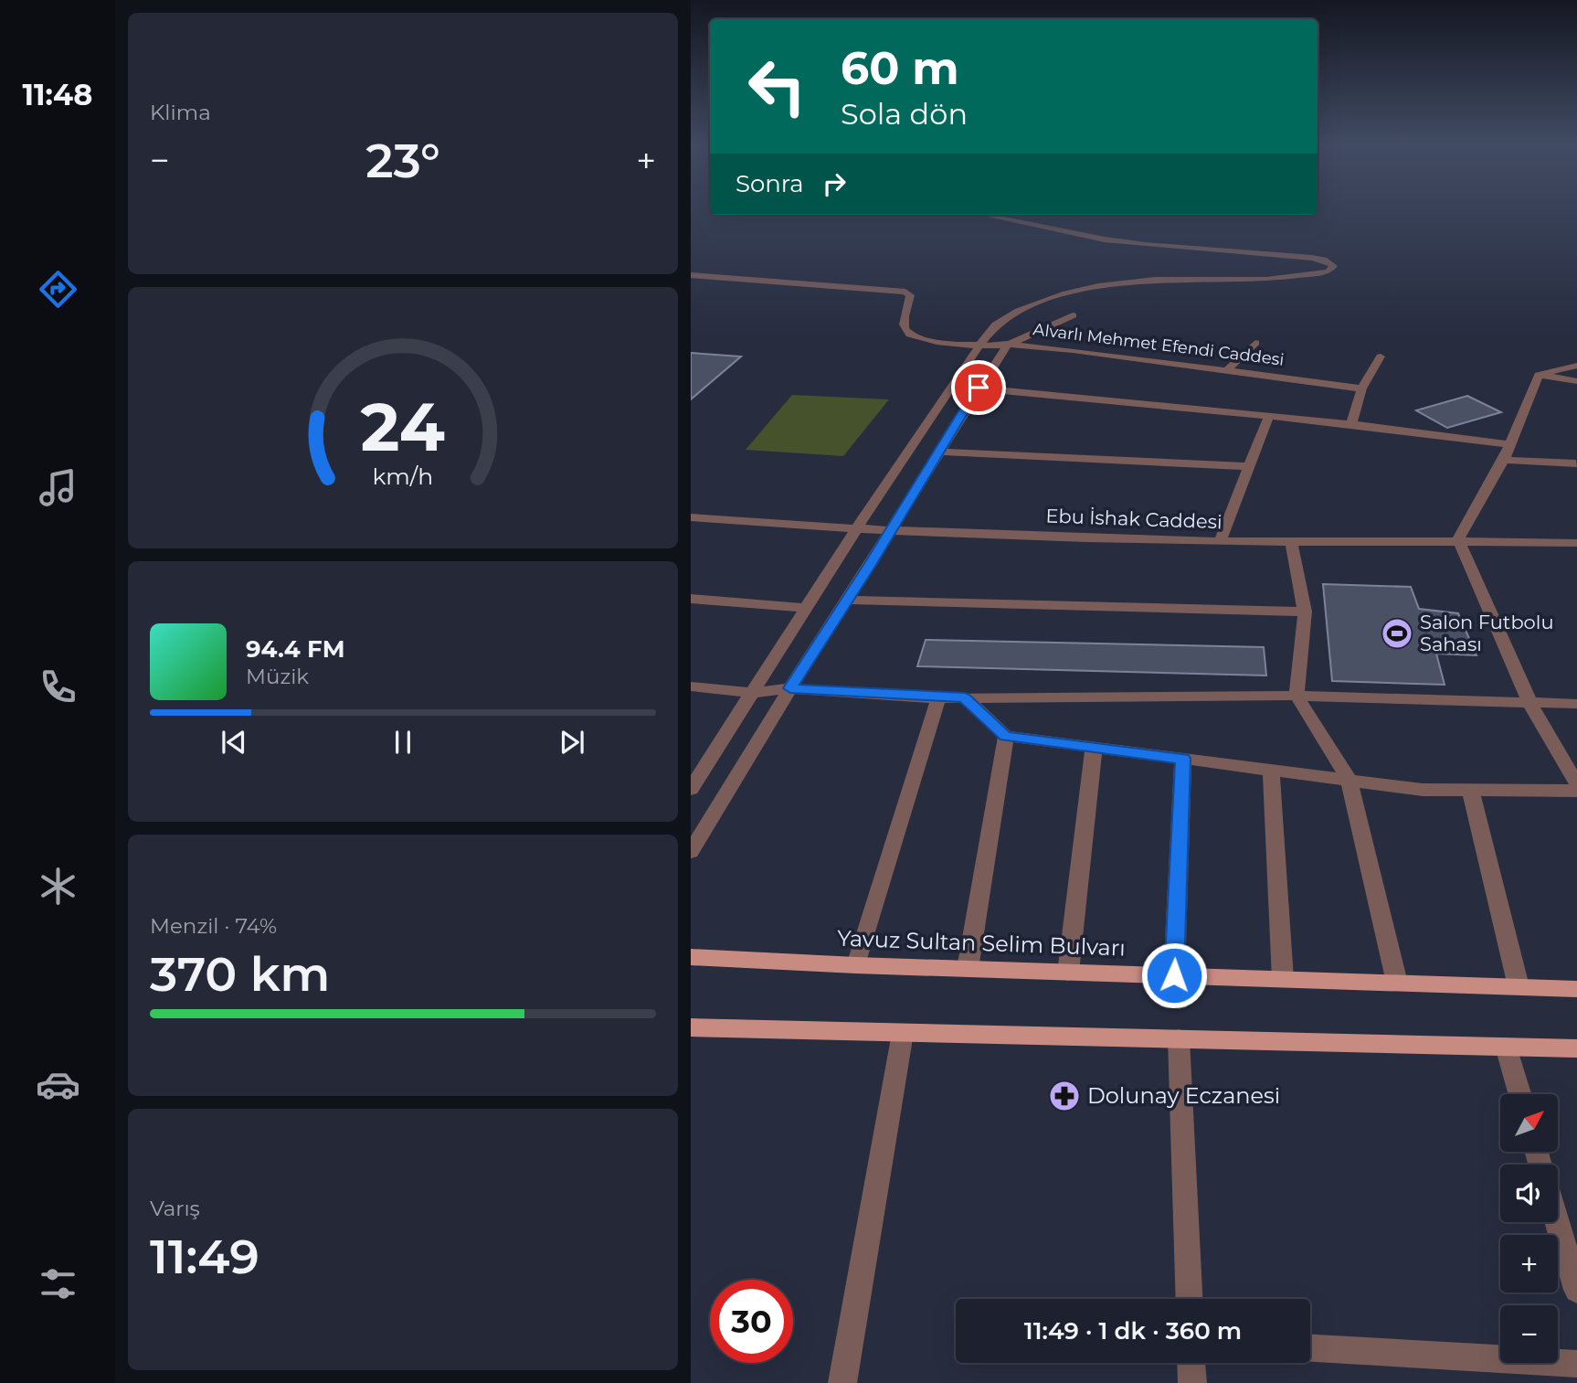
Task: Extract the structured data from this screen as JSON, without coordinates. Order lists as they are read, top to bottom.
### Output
{
  "streets": {
    "main road": ["Yavuz Sultan Selim Bulvarı"],
    "street": ["Alvarlı Mehmet Efendi Caddesi", "Ebu İshak Caddesi"]
  },
  "crossings": [
    ["Alvarlı Mehmet Efendi Caddesi", "Ebu İshak Caddesi"]
  ],
  "places": {
    "sports": ["Salon Futbolu Sahası"],
    "pharmacy": ["Dolunay Eczanesi"]
  },
  "north": "top right",
  "page": {
    "tabs": "11:48",
    "tile": [
      "Klima",
      ["Menzil · 74%", "370 km"],
      ["Varış", "11:49"]
    ],
    "turn": ["60 m", "Sola dön"],
    "heat": ["−", "23°", "+"],
    "then": "Sonra",
    "song": ["94.4 FM", "Müzik"],
    "map_buttons": ["+", "−"],
    "limit": "30",
    "trip": "11:49 · 1 dk · 360 m",
    "gauge": ["24", "km/h"]
  }
}
